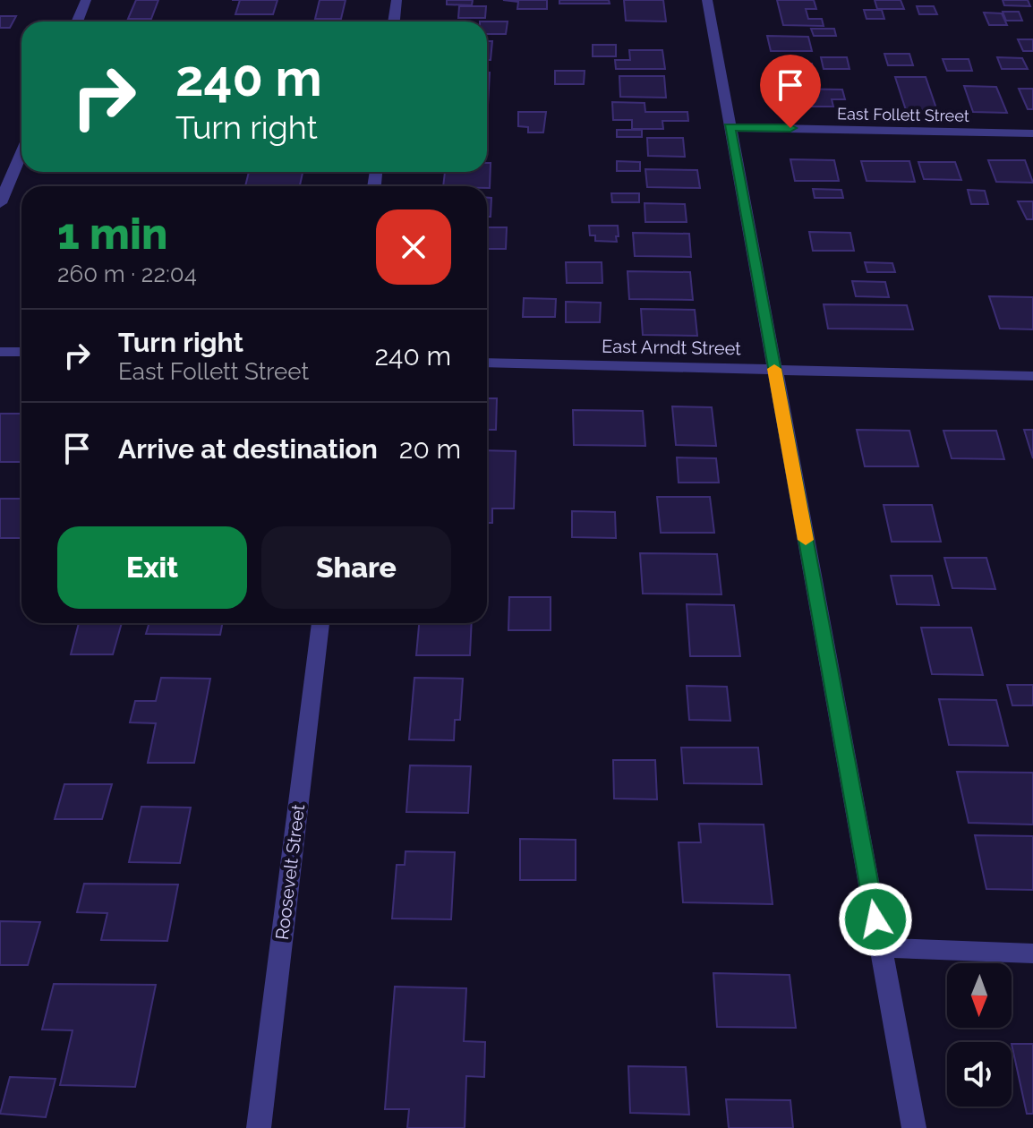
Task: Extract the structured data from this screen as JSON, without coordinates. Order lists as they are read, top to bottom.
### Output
{
  "streets": {
    "street": ["East Follett Street", "East Arndt Street", "Roosevelt Street"]
  },
  "north": "bottom",
  "page": {
    "turn": ["240 m", "Turn right"],
    "heading": ["1 min", "260 m · 22:04"],
    "list": [
      {
        "name": "Turn right",
        "note": "East Follett Street",
        "value": "240 m"
      },
      {
        "name": "Arrive at destination",
        "value": "20 m"
      }
    ],
    "buttons": ["Exit", "Share"]
  }
}
